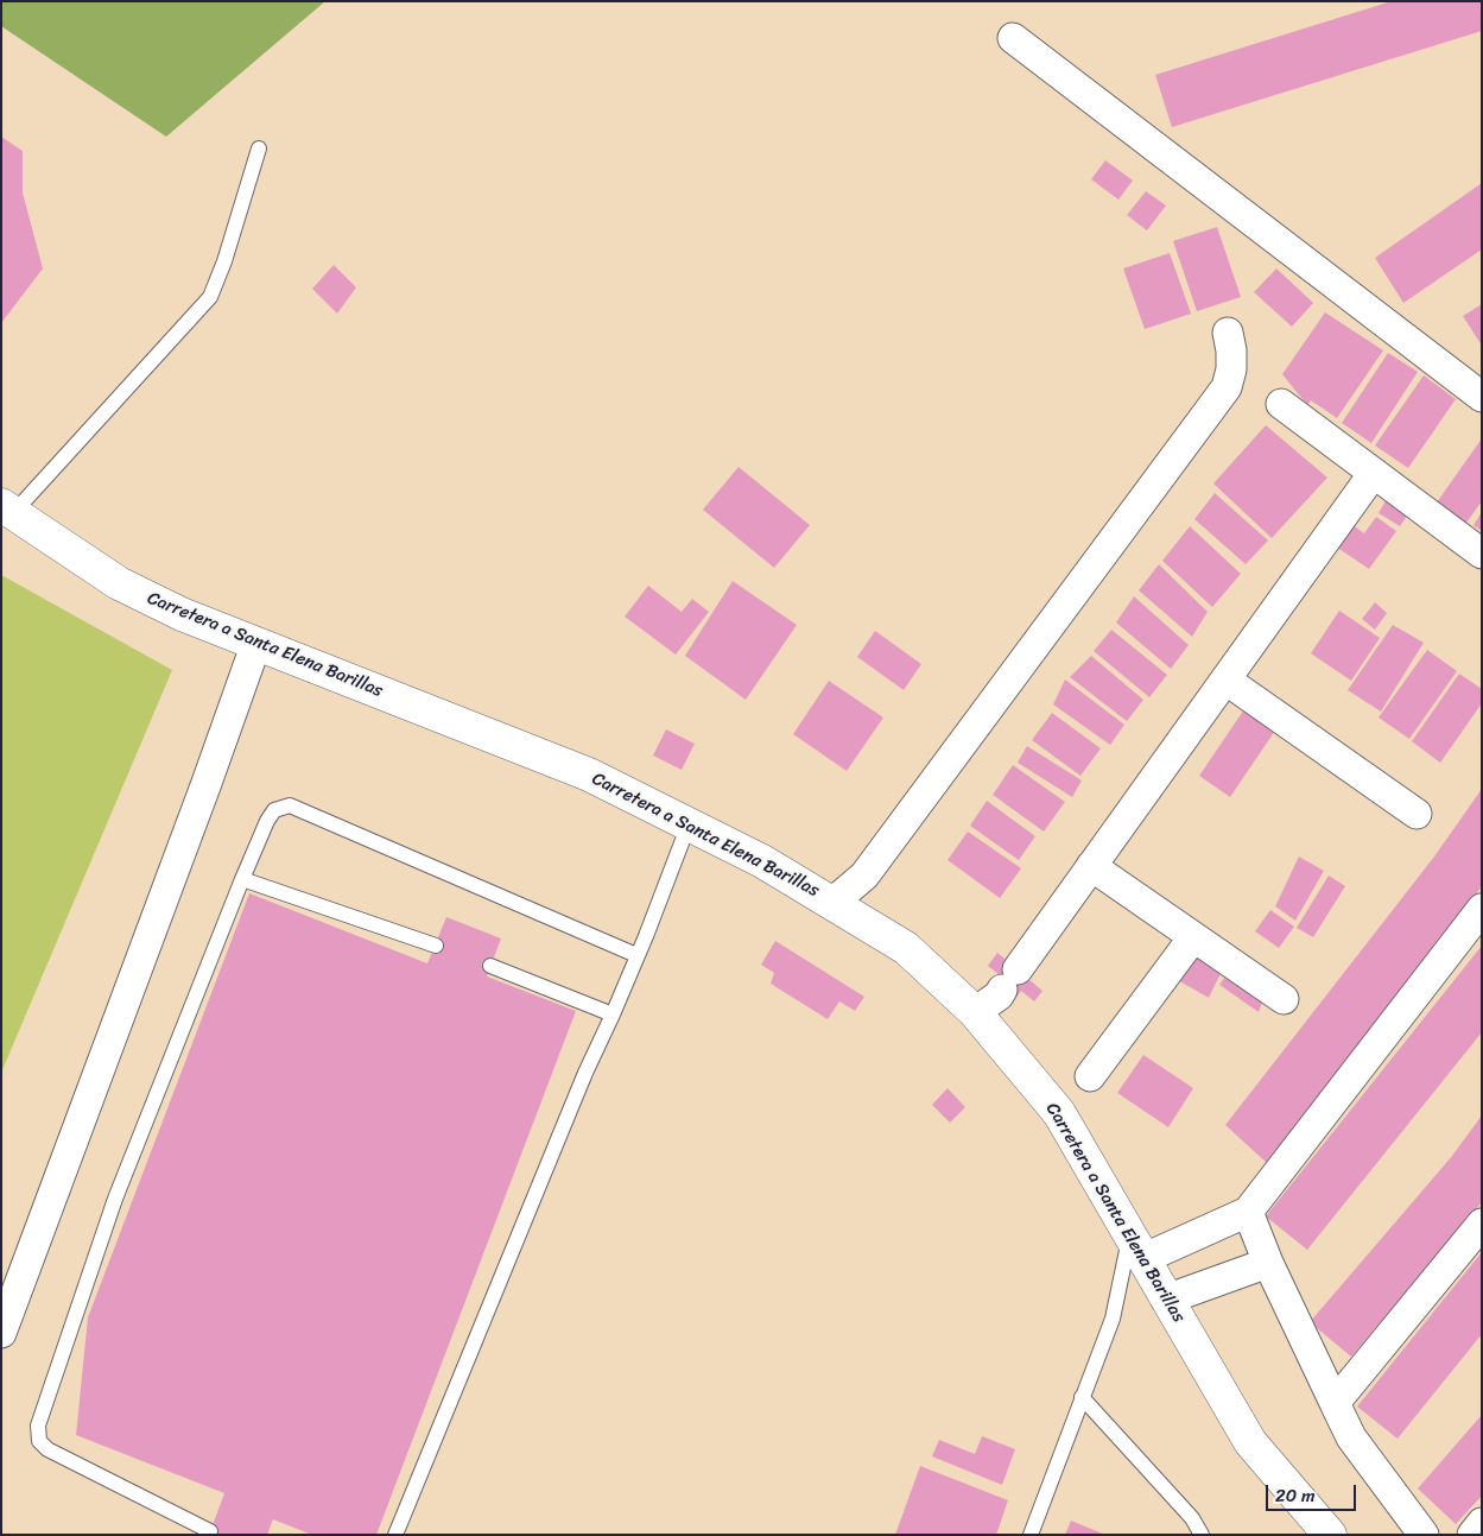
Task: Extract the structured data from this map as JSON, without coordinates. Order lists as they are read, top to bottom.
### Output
{
  "streets": {
    "main road": ["Carretera a Santa Elena Barillas"]
  },
  "scale_bar": "20 m"
}
